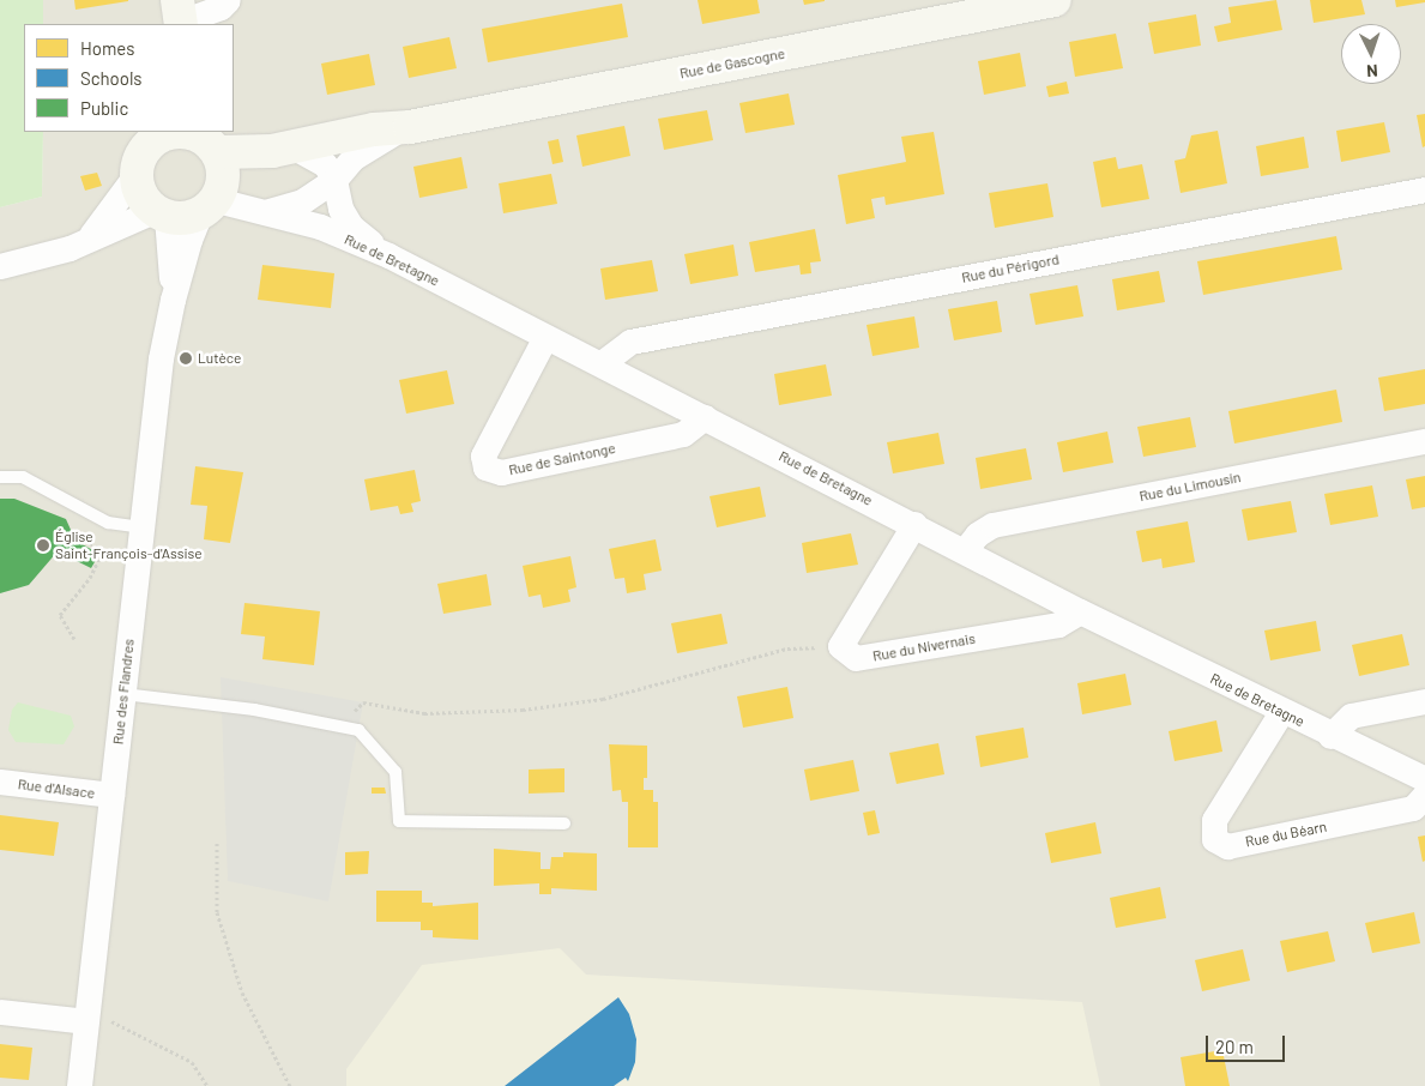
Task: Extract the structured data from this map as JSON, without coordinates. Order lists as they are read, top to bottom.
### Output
{
  "streets": {
    "street": [
      "Rue de Gascogne",
      "Rue de Bretagne",
      "Rue du Périgord",
      "Rue de Saintonge",
      "Rue du Limousin",
      "Rue du Nivernais",
      "Rue des Flandres",
      "Rue d'Alsace",
      "Rue du Béarn"
    ]
  },
  "crossings": [
    ["Rue de Gascogne", "Rue de Bretagne"],
    ["Rue de Gascogne", "Rue des Flandres"],
    ["Rue de Bretagne", "Rue du Périgord"],
    ["Rue de Bretagne", "Rue de Saintonge"],
    ["Rue de Bretagne", "Rue du Limousin"],
    ["Rue de Bretagne", "Rue du Nivernais"],
    ["Rue de Bretagne", "Rue des Flandres"],
    ["Rue de Bretagne", "Rue du Béarn"],
    ["Rue des Flandres", "Rue d'Alsace"]
  ],
  "places": ["Lutèce", "Église Saint-François-d'Assise"],
  "legend": ["Homes", "Schools", "Public"],
  "scale_bar": "20 m",
  "north": "bottom"
}
